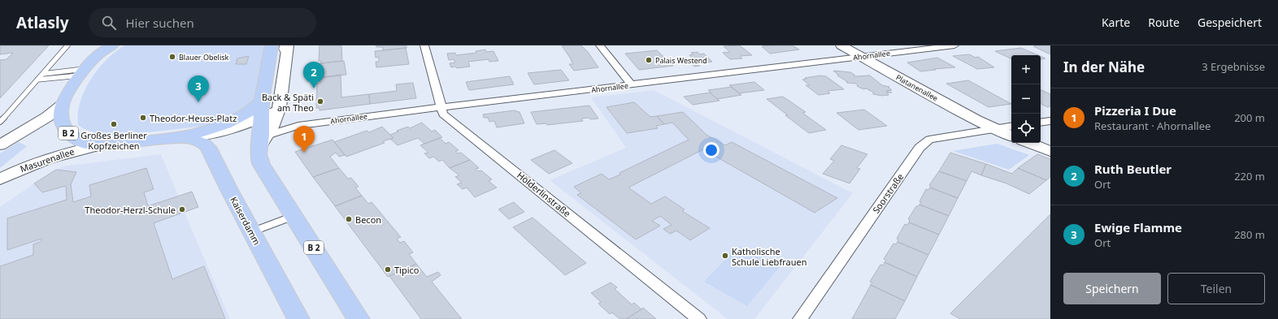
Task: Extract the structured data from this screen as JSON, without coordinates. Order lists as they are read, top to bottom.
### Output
{
  "streets": {
    "main road": [
      "Platanenallee",
      "B 2",
      "Masurenallee",
      "Kaiserdamm"
    ],
    "street": ["Ahornallee", "Soorstraße", "Hölderlinstraße"]
  },
  "crossings": [
    ["Ahornallee", "Platanenallee"],
    ["Ahornallee", "B 2"],
    ["Ahornallee", "Hölderlinstraße"],
    ["Platanenallee", "Soorstraße"],
    ["B 2", "Masurenallee"],
    ["B 2", "Kaiserdamm"]
  ],
  "places": [
    "Blauer Obelisk",
    "Palais Westend",
    "Back & Späti am Theo",
    "Theodor-Heuss-Platz",
    "Großes Berliner Kopfzeichen",
    "Theodor-Herzl-Schule",
    "Becon",
    "Katholische Schule Liebfrauen",
    "Tipico"
  ],
  "page": {
    "header": "Atlasly",
    "search": "Hier suchen",
    "nav": ["Karte", "Route", "Gespeichert"],
    "heading": ["In der Nähe", "3 Ergebnisse"],
    "map_buttons": ["+", "−"],
    "pins": ["2", "3", "1"],
    "list": [
      {
        "mark": "1",
        "name": "Pizzeria I Due",
        "note": "Restaurant · Ahornallee",
        "value": "200 m"
      },
      {
        "mark": "2",
        "name": "Ruth Beutler",
        "note": "Ort",
        "value": "220 m"
      },
      {
        "mark": "3",
        "name": "Ewige Flamme",
        "note": "Ort",
        "value": "280 m"
      }
    ],
    "buttons": ["Speichern", "Teilen"]
  }
}
